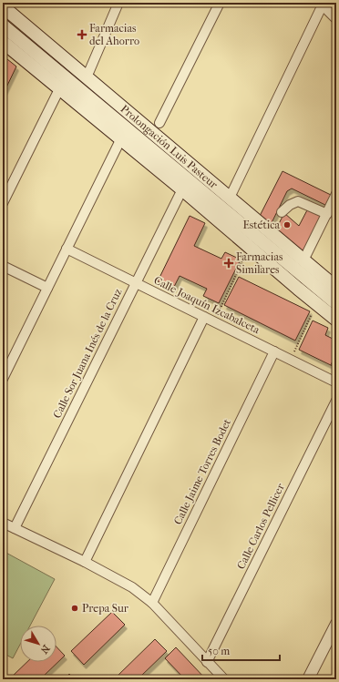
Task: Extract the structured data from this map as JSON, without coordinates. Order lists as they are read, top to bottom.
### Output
{
  "streets": {
    "main road": ["Prolongación Luis Pasteur"],
    "street": [
      "Calle Joaquín Izcabalceta",
      "Calle Sor Juana Inés de la Cruz",
      "Calle Jaime Torres Bodet",
      "Calle Carlos Pellicer"
    ]
  },
  "crossings": [
    ["Calle Joaquín Izcabalceta", "Calle Sor Juana Inés de la Cruz"],
    ["Calle Joaquín Izcabalceta", "Calle Jaime Torres Bodet"]
  ],
  "places": {
    "health": ["Farmacias del Ahorro", "Farmacias Similares"],
    "other": ["Estética", "Prepa Sur"]
  },
  "scale_bar": "50 m",
  "north": "bottom right"
}
